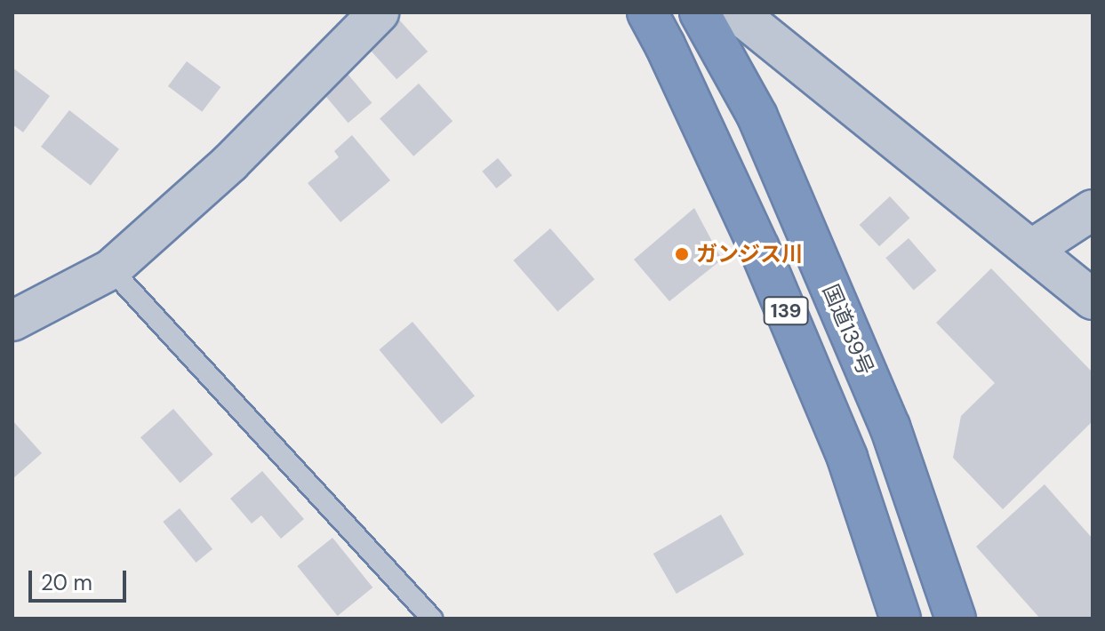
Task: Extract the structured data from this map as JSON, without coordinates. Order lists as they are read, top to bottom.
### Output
{
  "streets": {
    "highway": ["139", "国道139号"]
  },
  "places": ["ガンジス川"],
  "scale_bar": "20 m"
}
